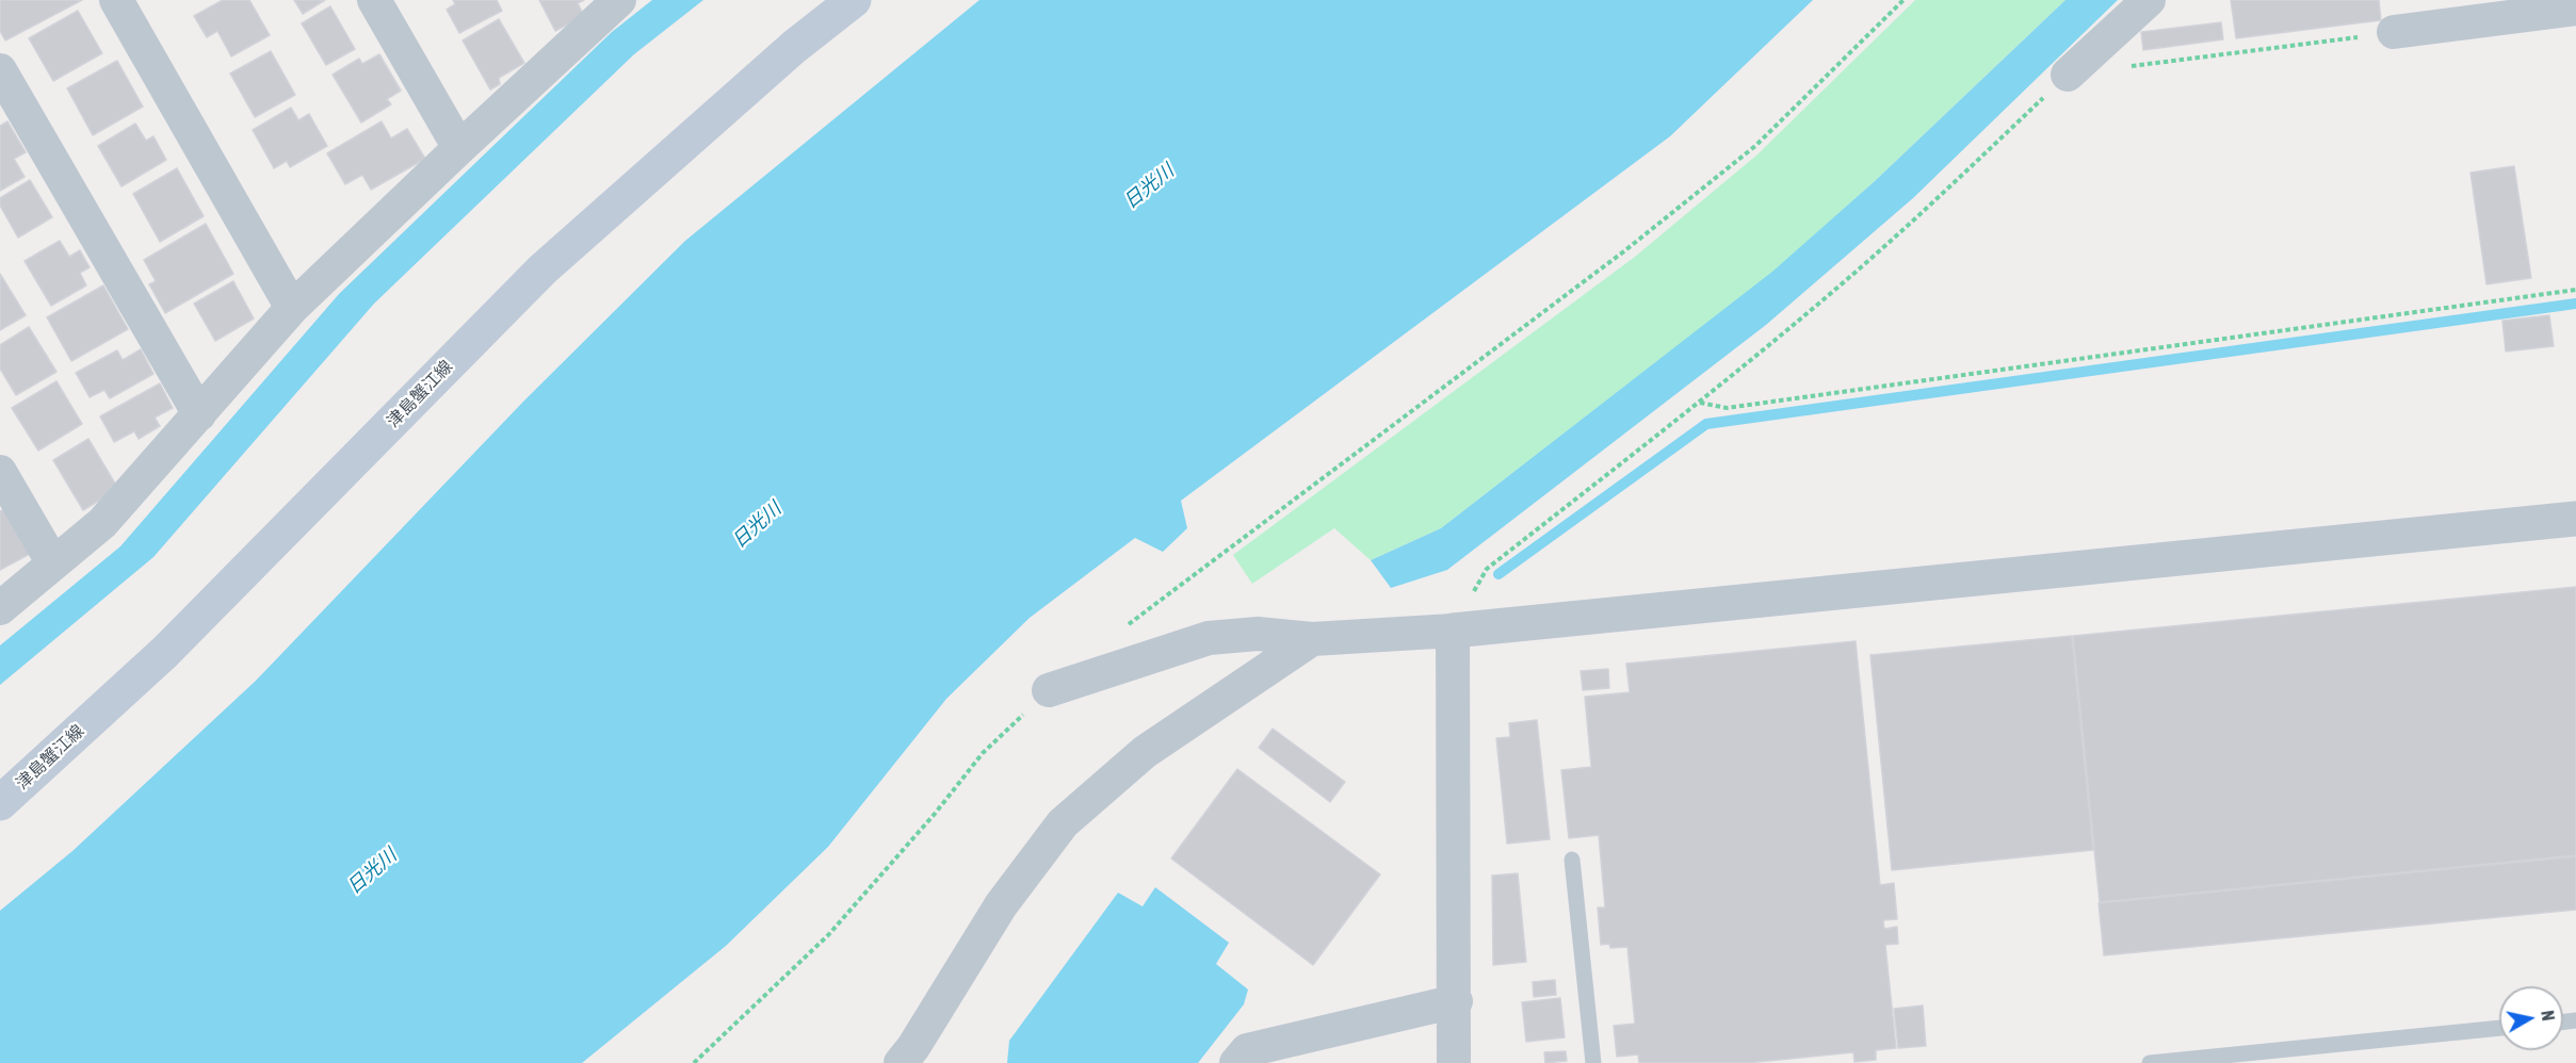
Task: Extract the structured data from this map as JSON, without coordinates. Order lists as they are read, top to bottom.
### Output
{
  "streets": {
    "main road": ["津島蟹江線"]
  },
  "water": ["日光川"],
  "north": "right"
}
